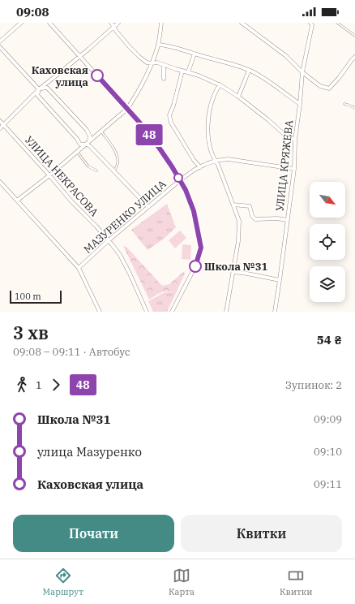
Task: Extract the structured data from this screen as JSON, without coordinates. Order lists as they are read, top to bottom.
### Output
{
  "streets": {
    "street": ["УЛИЦА КРЯЖЕВА", "УЛИЦА НЕКРАСОВА", "МАЗУРЕНКО УЛИЦА"]
  },
  "crossings": [
    ["УЛИЦА КРЯЖЕВА", "МАЗУРЕНКО УЛИЦА"],
    ["УЛИЦА НЕКРАСОВА", "МАЗУРЕНКО УЛИЦА"]
  ],
  "places": ["Каховская улица", "Школа №31"],
  "lines": ["bus line 48"],
  "scale_bar": "100 m",
  "north": "bottom right",
  "page": {
    "status": "09:08",
    "on_map": "48",
    "scale": "100 m",
    "heading": ["3 хв", "09:08 – 09:11 · Автобус", "54 ₴"],
    "legs": ["1", "48", "Зупинок: 2"],
    "list": [
      {
        "name": "Школа №31",
        "value": "09:09"
      },
      {
        "name": "улица Мазуренко",
        "value": "09:10"
      },
      {
        "name": "Каховская улица",
        "value": "09:11"
      }
    ],
    "buttons": ["Почати", "Квитки"],
    "tabs": ["Маршрут", "Карта", "Квитки"]
  }
}
